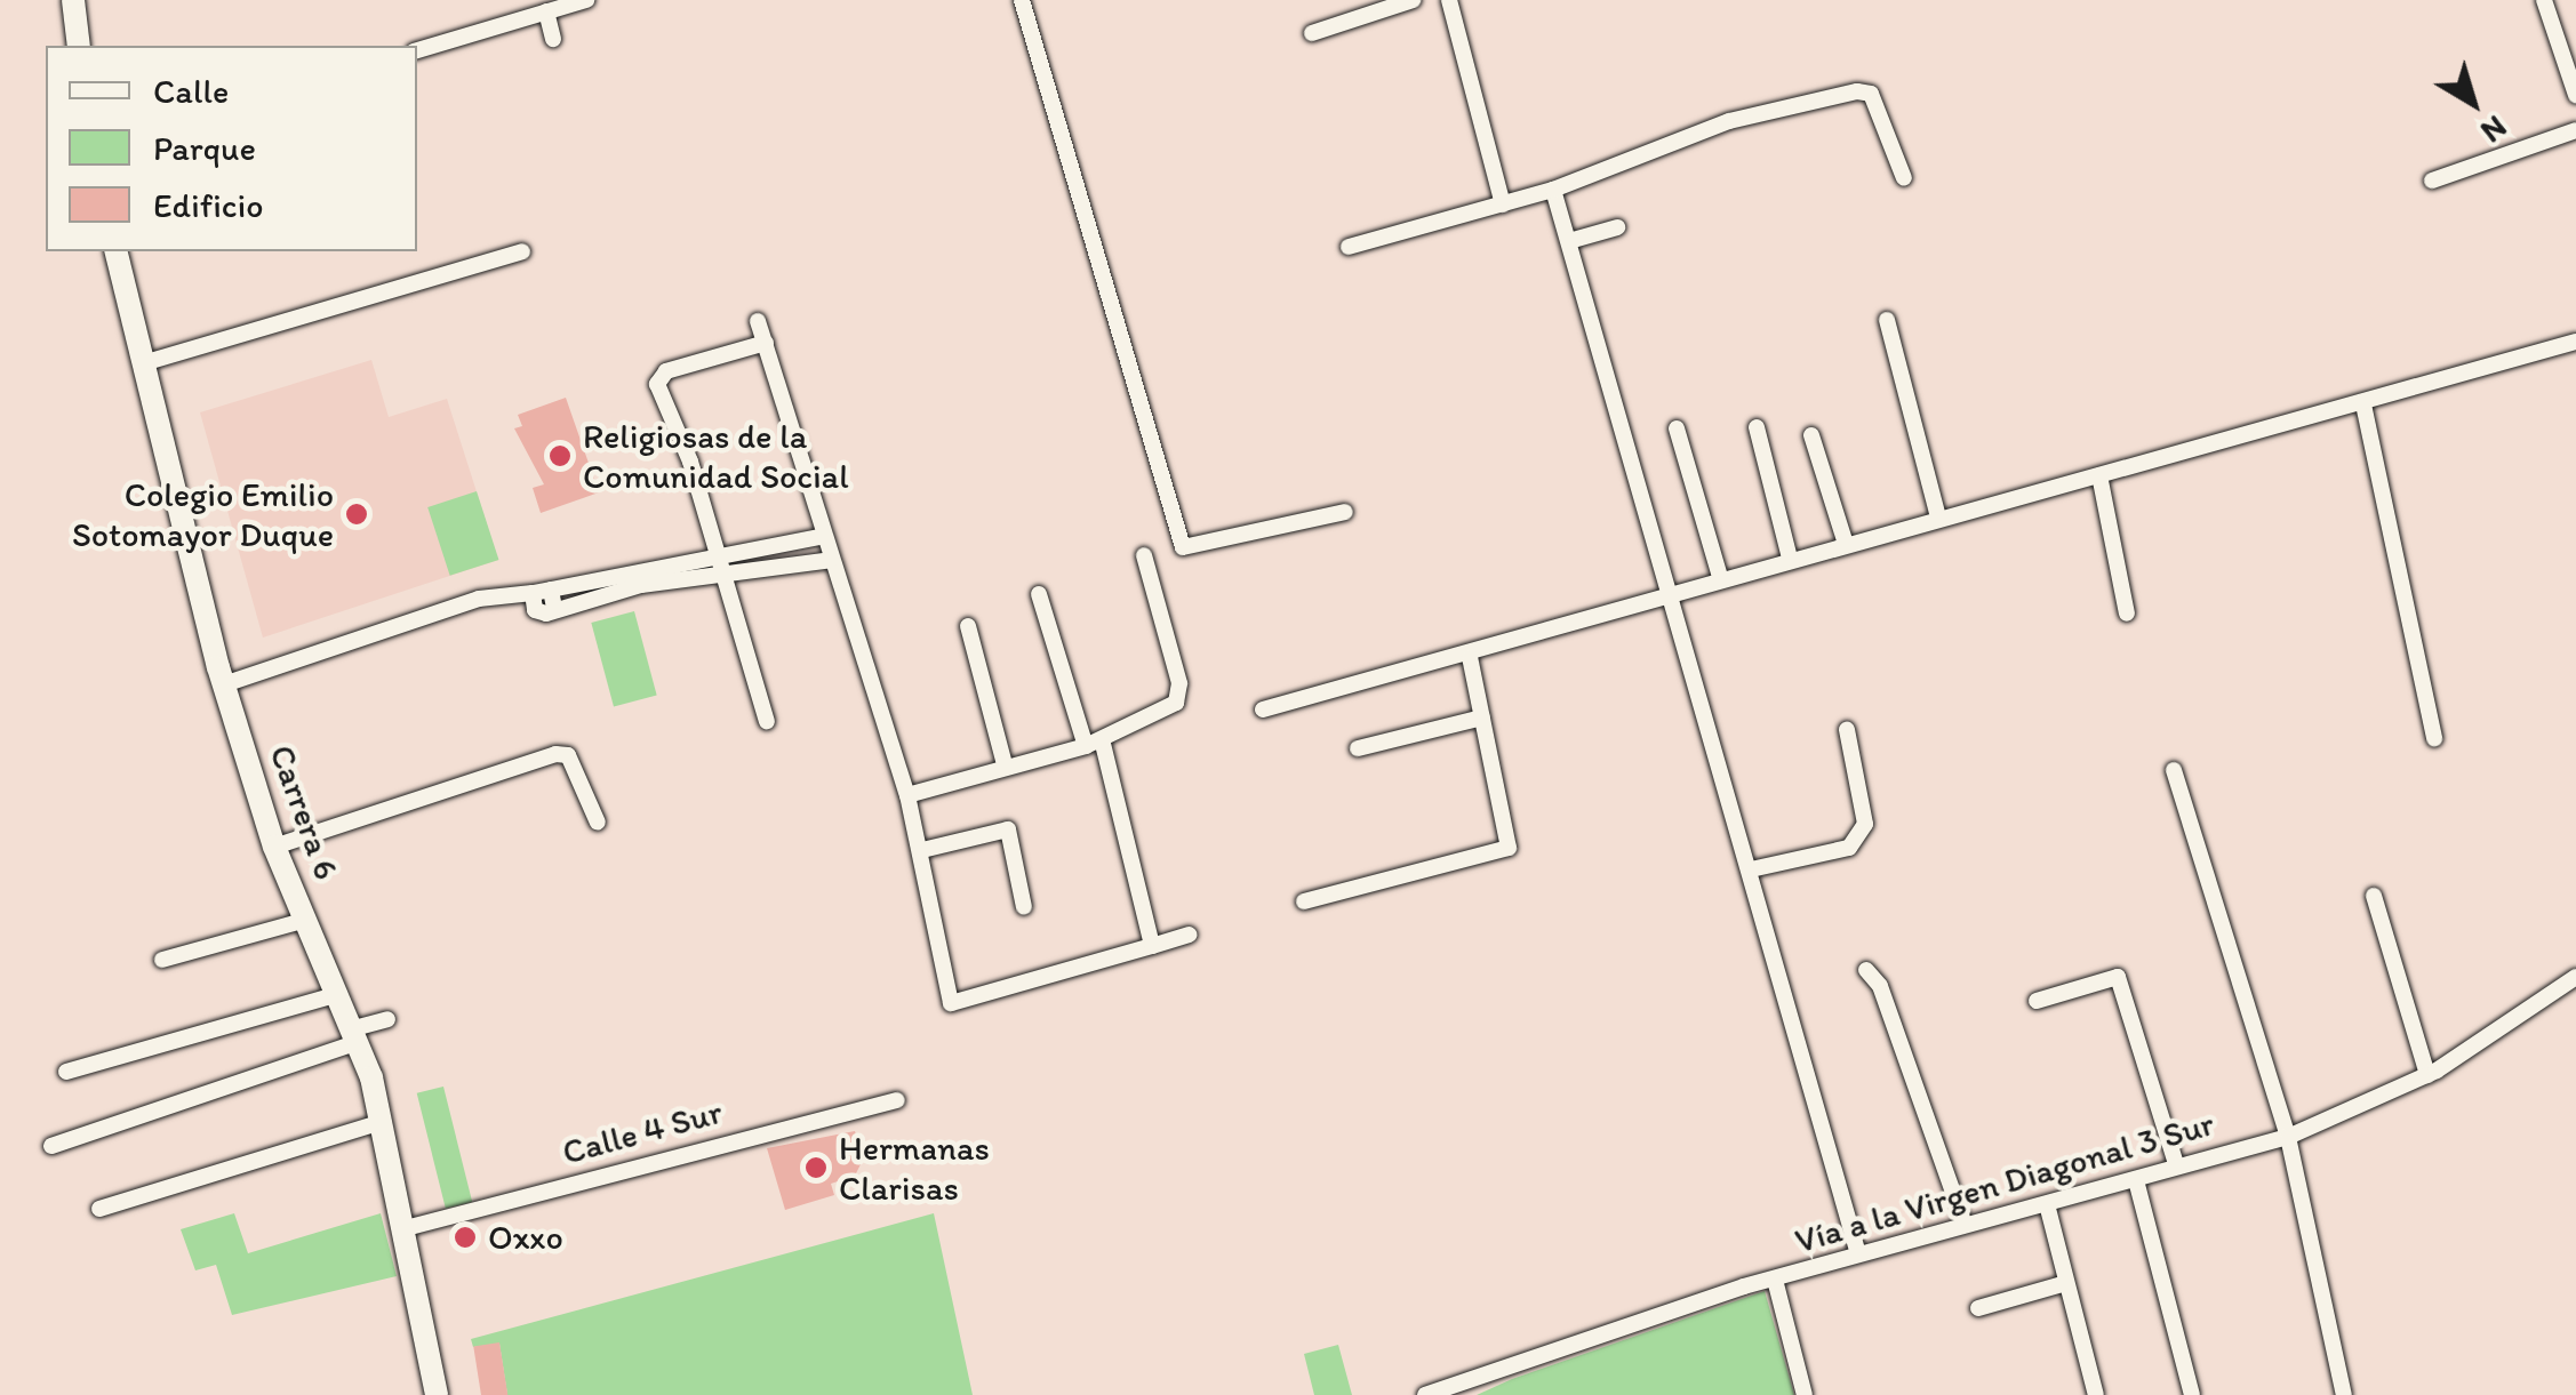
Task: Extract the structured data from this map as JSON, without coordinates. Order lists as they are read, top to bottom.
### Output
{
  "streets": {
    "main road": ["Carrera 6"],
    "street": ["Calle 4 Sur", "Vía a la Virgen Diagonal 3 Sur"]
  },
  "crossings": [
    ["Carrera 6", "Calle 4 Sur"]
  ],
  "places": [
    "Religiosas de la Comunidad Social",
    "Colegio Emilio Sotomayor Duque",
    "Hermanas Clarisas",
    "Oxxo"
  ],
  "legend": ["Calle", "Parque", "Edificio"],
  "north": "bottom right"
}
